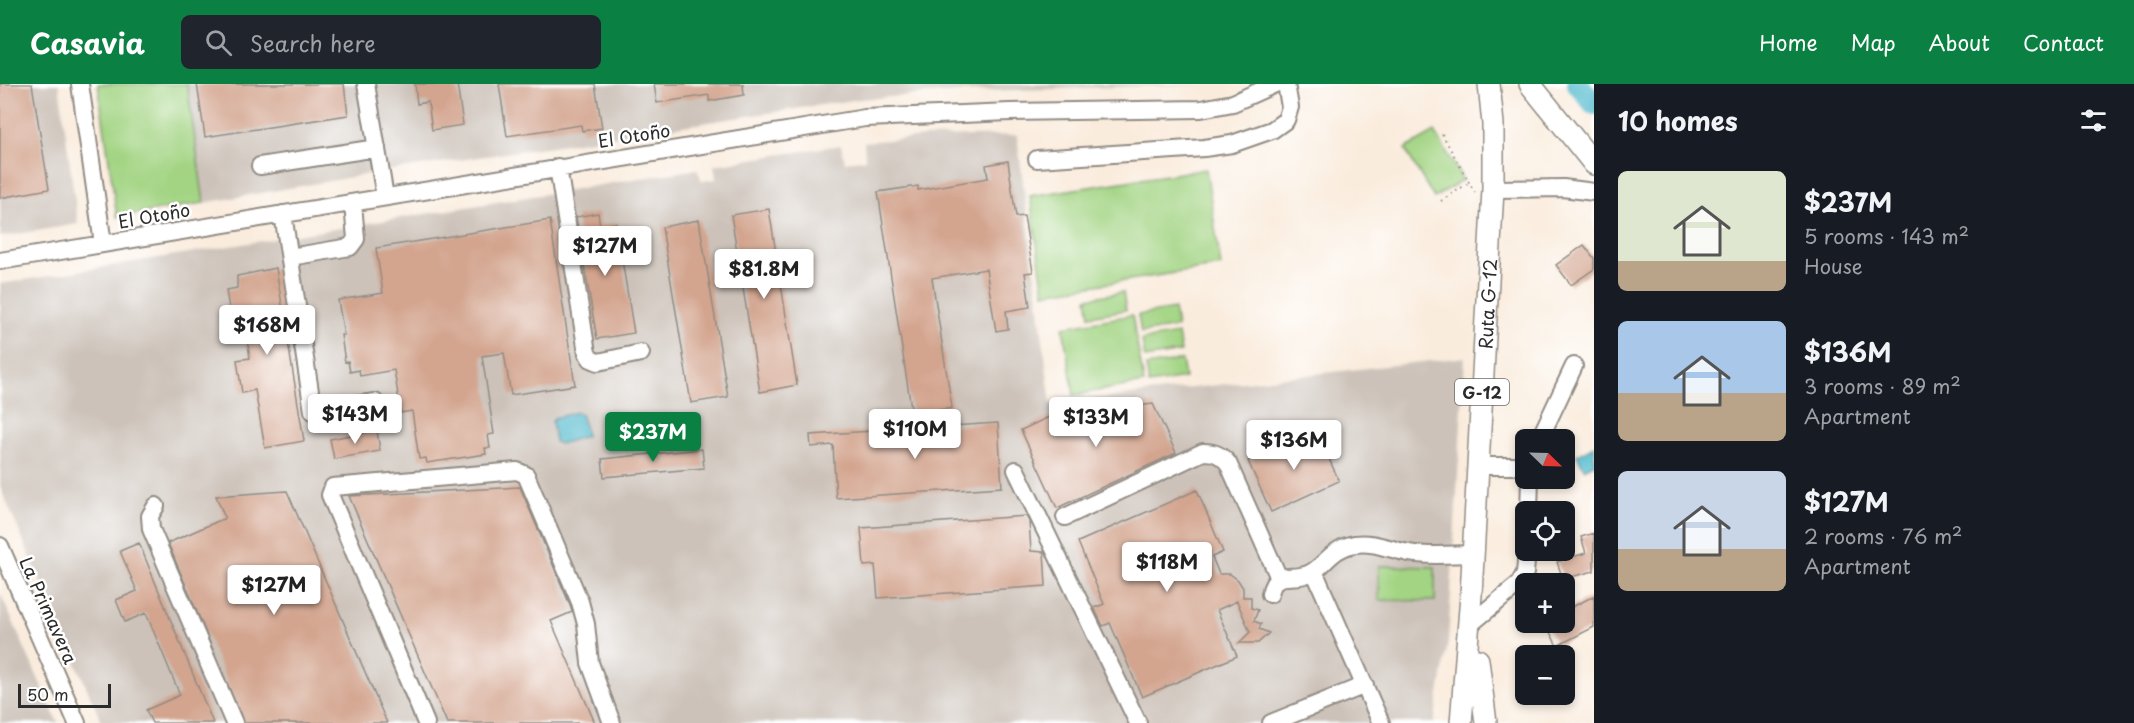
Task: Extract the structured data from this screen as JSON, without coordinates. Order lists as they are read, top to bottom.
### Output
{
  "streets": {
    "main road": ["Ruta G-12", "G-12"],
    "street": ["El Otoño", "La Primavera"]
  },
  "scale_bar": "50 m",
  "north": "bottom right",
  "page": {
    "header": "Casavia",
    "search": "Search here",
    "nav": [
      "Home",
      "Map",
      "About",
      "Contact"
    ],
    "heading": "10 homes",
    "list": [
      {
        "name": "$237M",
        "note": "5 rooms · 143 m² · House"
      },
      {
        "name": "$136M",
        "note": "3 rooms · 89 m² · Apartment"
      },
      {
        "name": "$127M",
        "note": "2 rooms · 76 m² · Apartment"
      }
    ],
    "price": [
      "$127M",
      "$81.8M",
      "$168M",
      "$143M",
      "$133M",
      "$110M",
      "$237M",
      "$136M",
      "$118M",
      "$127M"
    ],
    "map_buttons": ["+", "−"],
    "scale": "50 m"
  }
}
